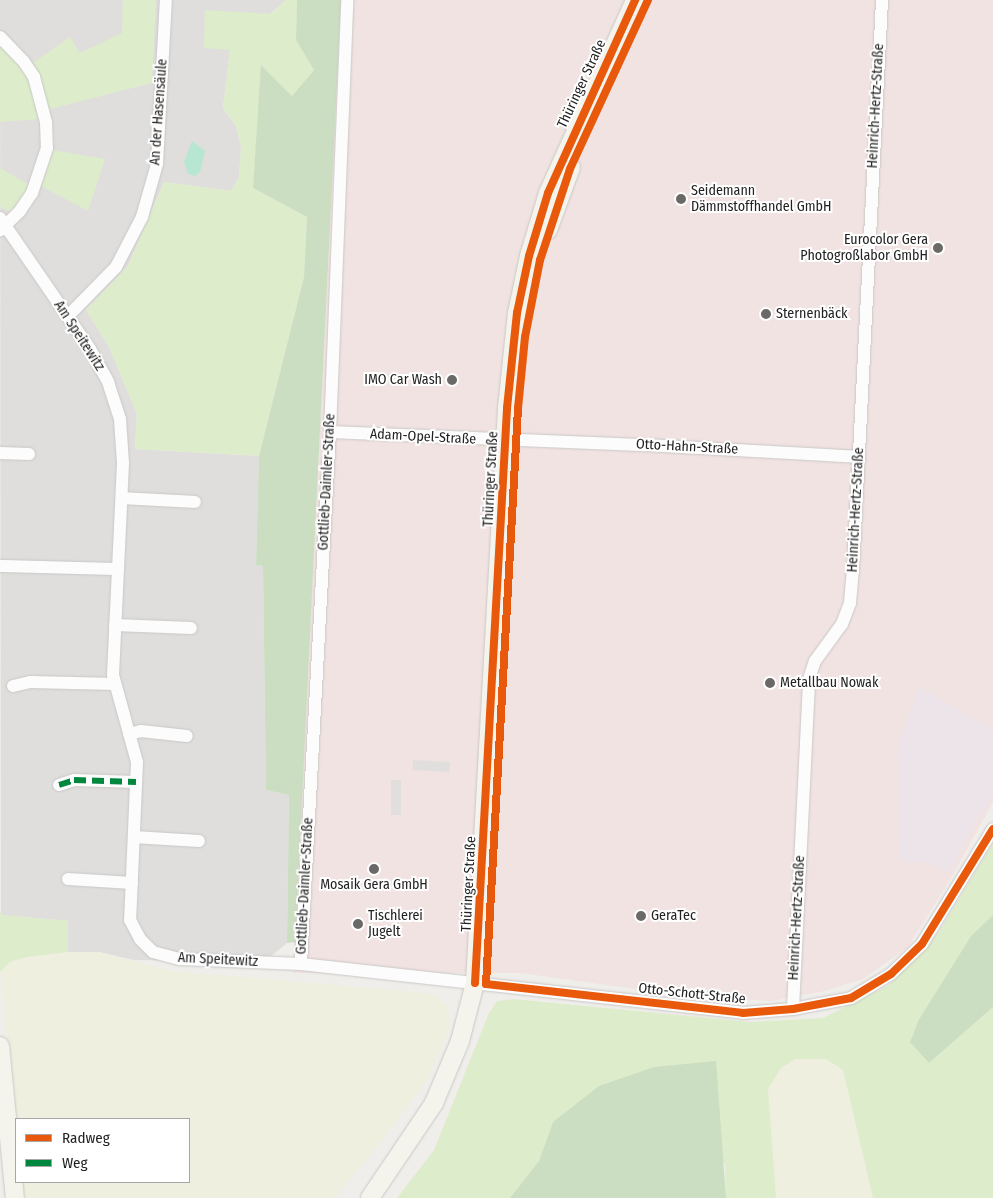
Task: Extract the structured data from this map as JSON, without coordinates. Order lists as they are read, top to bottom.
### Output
{
  "streets": {
    "main road": ["Thüringer Straße"],
    "street": [
      "Heinrich-Hertz-Straße",
      "An der Hasensäule",
      "Am Speitewitz",
      "Adam-Opel-Straße",
      "Otto-Hahn-Straße",
      "Gottlieb-Daimler-Straße",
      "Otto-Schott-Straße"
    ]
  },
  "crossings": [
    ["Thüringer Straße", "Am Speitewitz"],
    ["Thüringer Straße", "Adam-Opel-Straße"],
    ["Thüringer Straße", "Otto-Hahn-Straße"],
    ["Thüringer Straße", "Otto-Schott-Straße"],
    ["Heinrich-Hertz-Straße", "Otto-Hahn-Straße"],
    ["Heinrich-Hertz-Straße", "Otto-Schott-Straße"],
    ["An der Hasensäule", "Am Speitewitz"],
    ["Am Speitewitz", "Gottlieb-Daimler-Straße"],
    ["Am Speitewitz", "Otto-Schott-Straße"],
    ["Adam-Opel-Straße", "Otto-Hahn-Straße"],
    ["Adam-Opel-Straße", "Gottlieb-Daimler-Straße"]
  ],
  "places": [
    "Seidemann Dämmstoffhandel GmbH",
    "Eurocolor Gera Photogroßlabor GmbH",
    "Sternenbäck",
    "IMO Car Wash",
    "Metallbau Nowak",
    "Mosaik Gera GmbH",
    "GeraTec",
    "Tischlerei Jugelt"
  ],
  "legend": ["Radweg", "Weg"]
}
